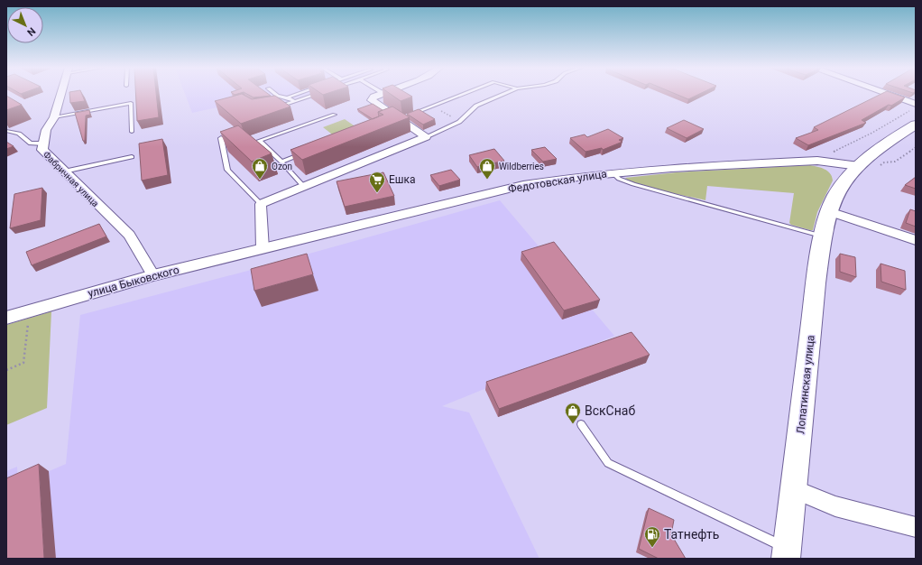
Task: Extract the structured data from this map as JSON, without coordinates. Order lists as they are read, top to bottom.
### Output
{
  "streets": {
    "main road": ["Лопатинская улица"],
    "street": ["Фабричная улица", "Федотовская улица", "улица Быковского"]
  },
  "crossings": [
    ["Фабричная улица", "улица Быковского"],
    ["Федотовская улица", "улица Быковского"]
  ],
  "places": {
    "shop": ["Ozon", "Wildberries", "ВскСнаб"],
    "supermarket": ["Ешка"],
    "fuel station": ["Татнефть"]
  },
  "north": "bottom right"
}
